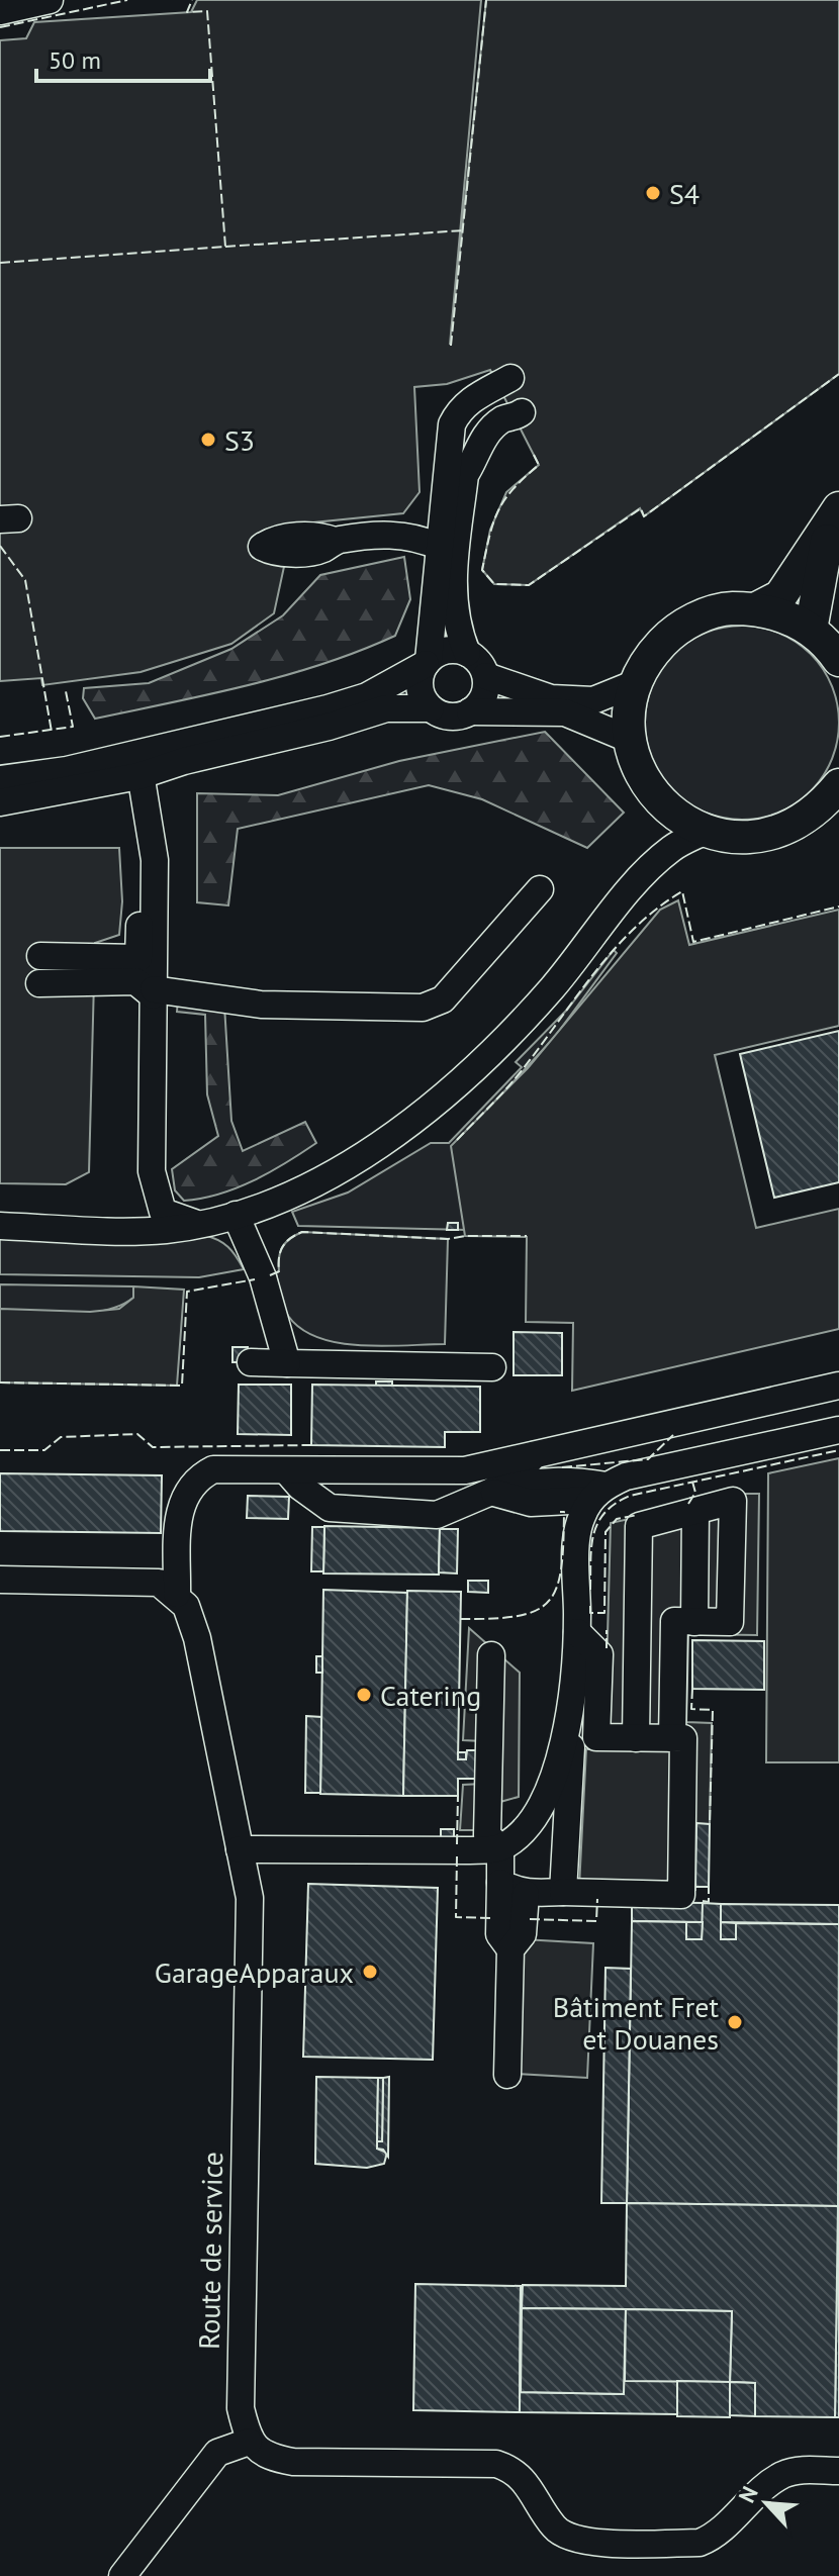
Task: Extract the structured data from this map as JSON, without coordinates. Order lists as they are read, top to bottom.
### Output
{
  "streets": {
    "street": ["Route de service"]
  },
  "places": [
    "S4",
    "S3",
    "Catering",
    "GarageApparaux",
    "Bâtiment Fret et Douanes"
  ],
  "scale_bar": "50 m",
  "north": "top left"
}
